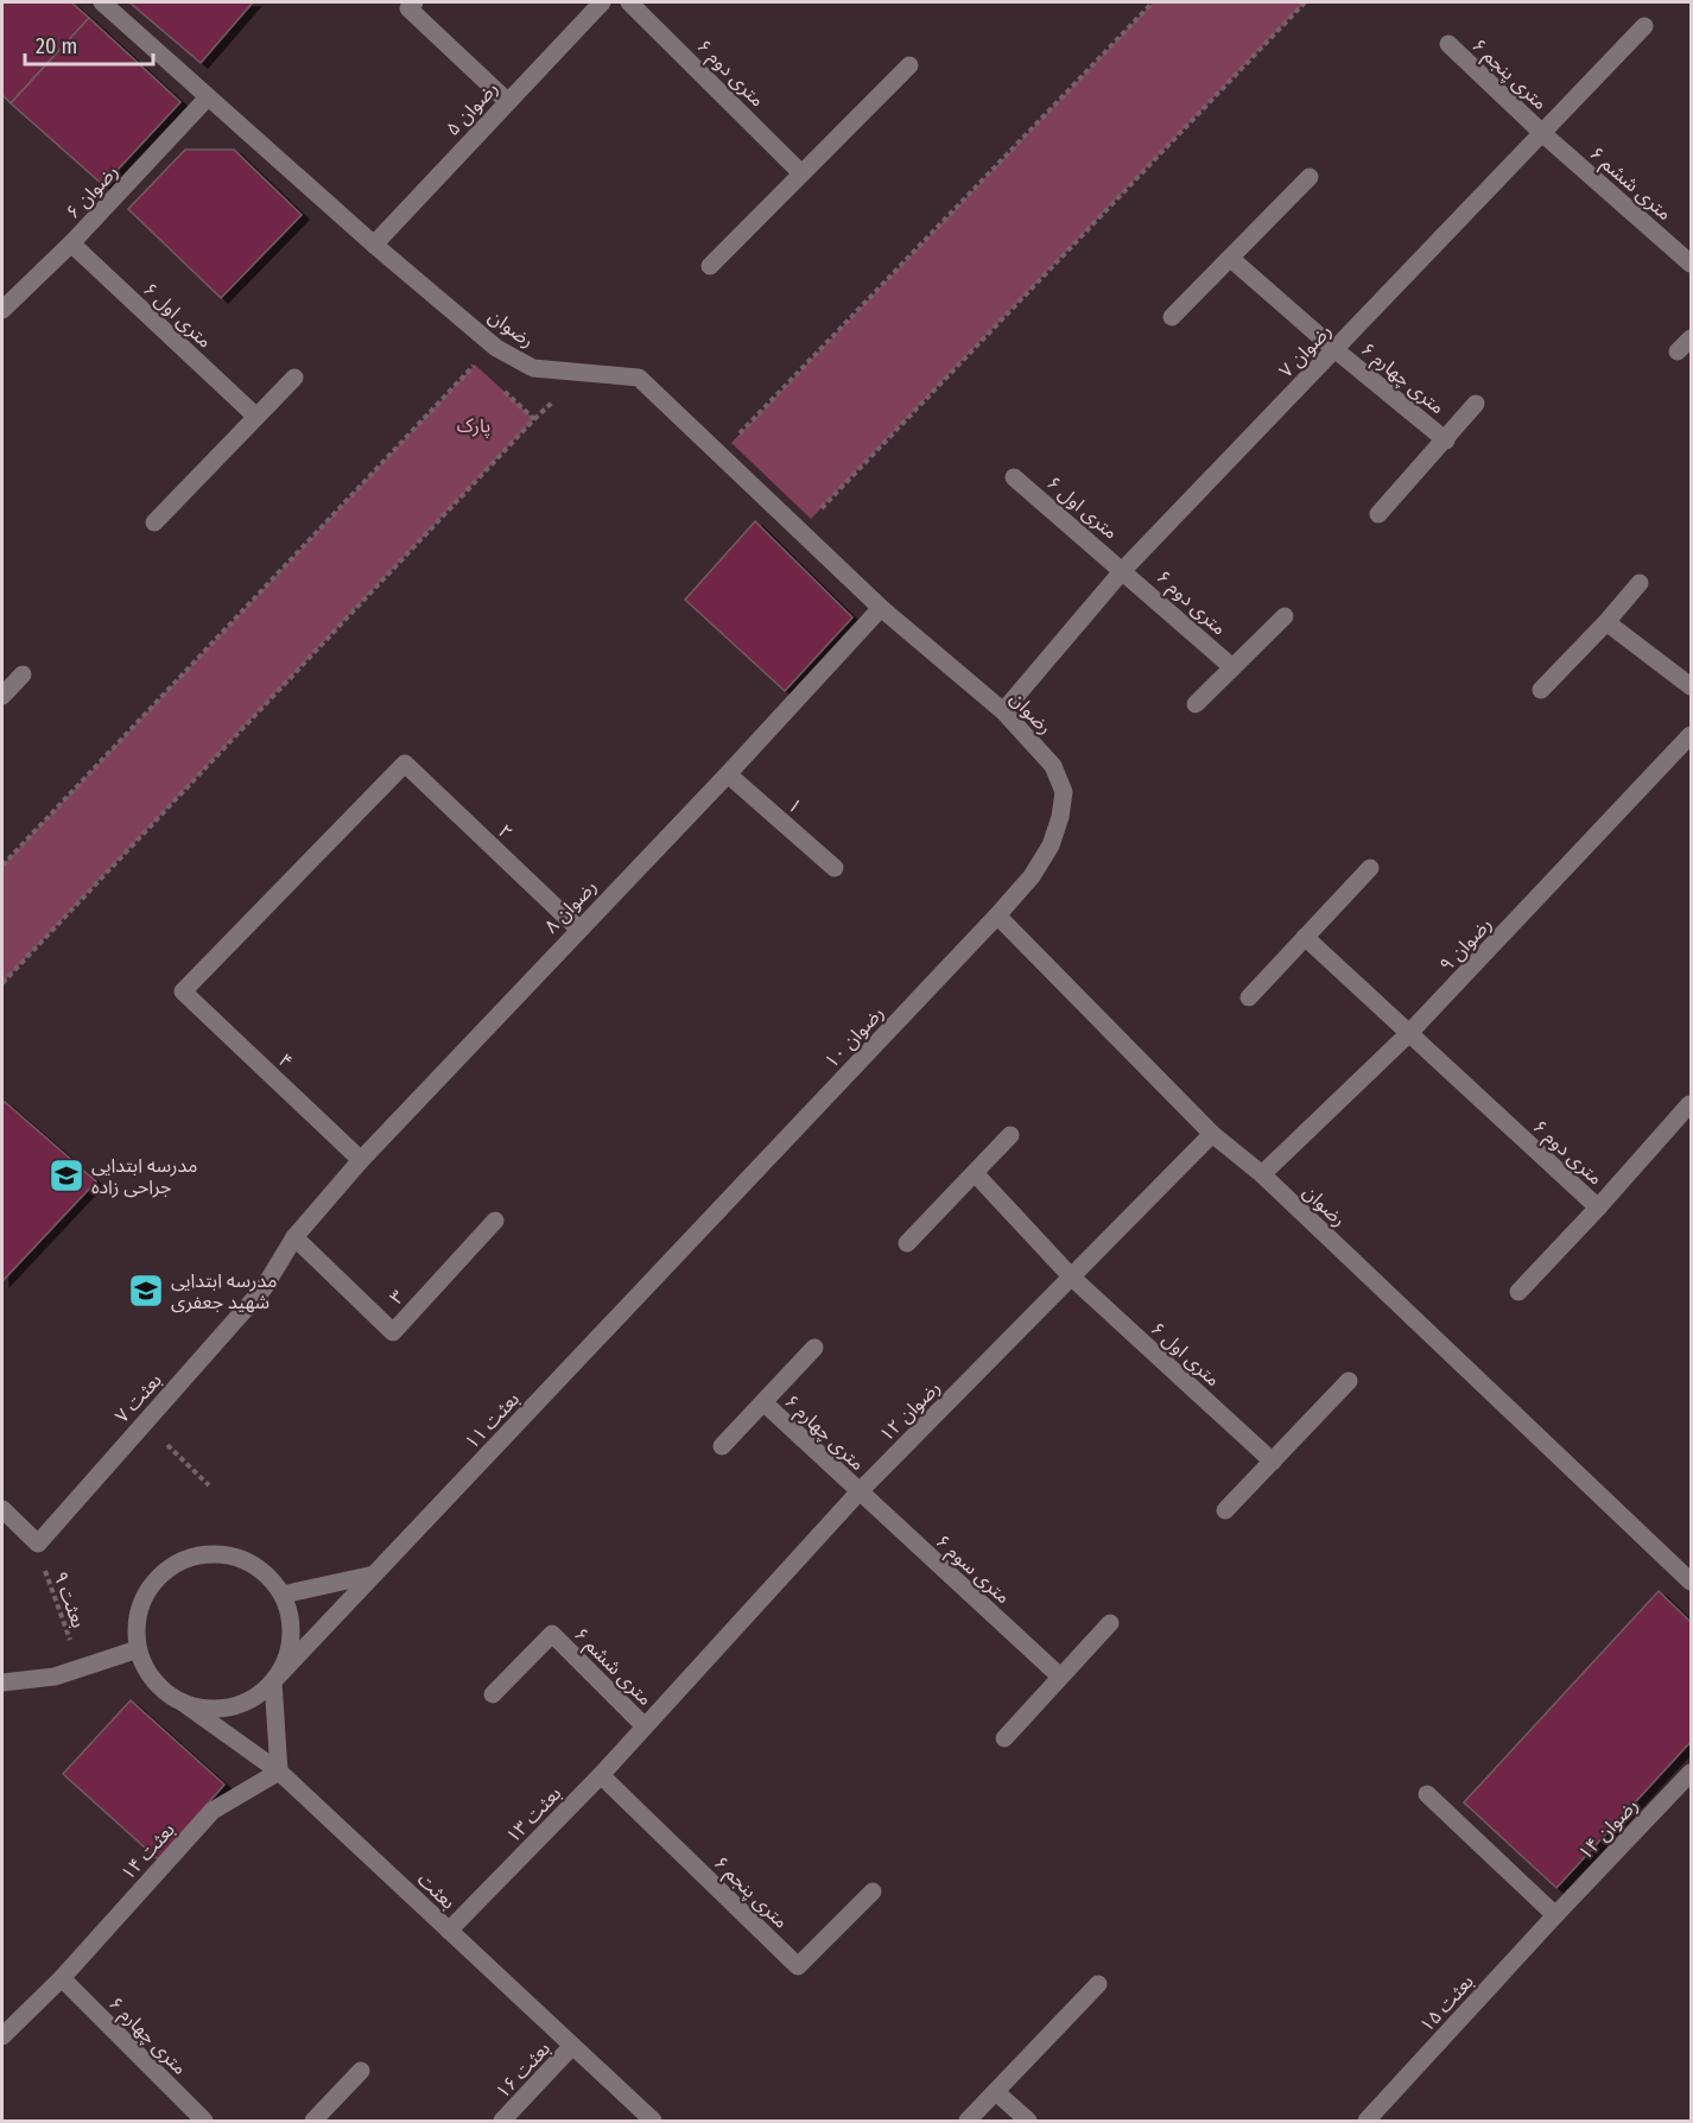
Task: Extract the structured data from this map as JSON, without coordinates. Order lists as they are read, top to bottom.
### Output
{
  "streets": {
    "street": [
      "۶ متری دوم",
      "۶ متری پنجم",
      "رضوان ۵",
      "۶ متری ششم",
      "رضوان ۶",
      "۶ متری اول",
      "رضوان",
      "رضوان ۷",
      "۶ متری چهارم",
      "۱",
      "۲",
      "رضوان ۸",
      "رضوان ۹",
      "رضوان ۱۰",
      "۴",
      "۳",
      "بعثت ۷",
      "رضوان ۱۲",
      "بعثت ۱۱",
      "۶ متری سوم",
      "بعثت ۱۳",
      "رضوان ۱۴",
      "بعثت ۱۴",
      "بعثت",
      "بعثت ۱۵",
      "بعثت ۱۶"
    ],
    "path": ["بعثت ۹"]
  },
  "crossings": [
    ["۶ متری دوم", "۶ متری اول"],
    ["۶ متری دوم", "رضوان ۷"],
    ["۶ متری دوم", "رضوان ۹"],
    ["۶ متری پنجم", "۶ متری ششم"],
    ["۶ متری پنجم", "رضوان ۷"],
    ["۶ متری پنجم", "بعثت ۱۳"],
    ["رضوان ۵", "رضوان"],
    ["۶ متری ششم", "رضوان ۷"],
    ["۶ متری ششم", "رضوان ۱۲"],
    ["۶ متری ششم", "بعثت ۱۳"],
    ["رضوان ۶", "۶ متری اول"],
    ["رضوان ۶", "رضوان"],
    ["۶ متری اول", "رضوان ۷"],
    ["۶ متری اول", "رضوان ۱۲"],
    ["رضوان", "رضوان ۷"],
    ["رضوان", "رضوان ۸"],
    ["رضوان", "رضوان ۹"],
    ["رضوان", "رضوان ۱۰"],
    ["رضوان", "رضوان ۱۲"],
    ["رضوان ۷", "۶ متری چهارم"],
    ["۶ متری چهارم", "رضوان ۱۲"],
    ["۶ متری چهارم", "۶ متری سوم"],
    ["۶ متری چهارم", "بعثت ۱۴"],
    ["۱", "رضوان ۸"],
    ["۲", "رضوان ۸"],
    ["۲", "۴"],
    ["رضوان ۸", "۴"],
    ["رضوان ۸", "۳"],
    ["رضوان ۸", "بعثت ۷"],
    ["رضوان ۱۰", "بعثت ۱۱"],
    ["۳", "بعثت ۷"],
    ["بعثت ۷", "بعثت ۹"],
    ["رضوان ۱۲", "۶ متری سوم"],
    ["رضوان ۱۲", "بعثت ۱۳"],
    ["بعثت ۱۱", "بعثت"],
    ["بعثت ۱۳", "بعثت"],
    ["رضوان ۱۴", "بعثت ۱۵"],
    ["بعثت ۱۴", "بعثت"],
    ["بعثت", "بعثت ۱۶"]
  ],
  "parks": ["پارک"],
  "places": {
    "school or university": ["مدرسه ابتدایی جراحی زاده", "مدرسه ابتدایی شهید جعفری"]
  },
  "scale_bar": "20 m"
}
